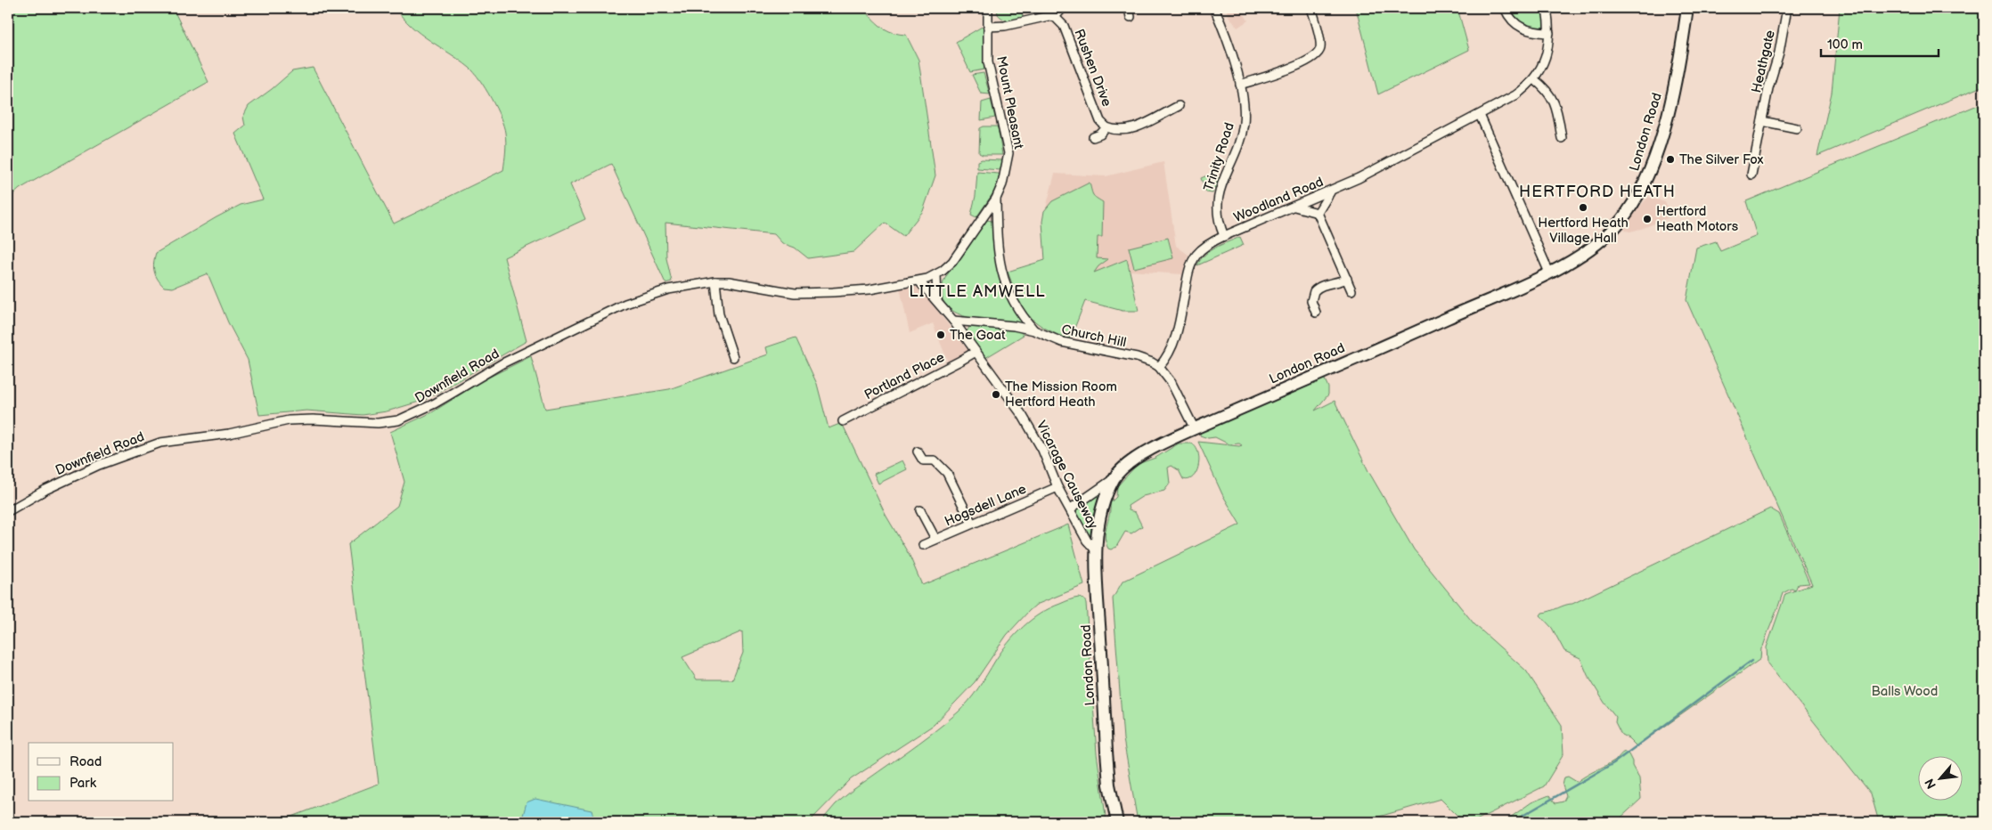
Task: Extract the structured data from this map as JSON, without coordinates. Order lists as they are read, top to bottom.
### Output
{
  "streets": {
    "main road": ["London Road"],
    "street": [
      "Heathgate",
      "Rushen Drive",
      "Mount Pleasant",
      "Trinity Road",
      "Woodland Road",
      "Church Hill",
      "Downfield Road",
      "Portland Place",
      "Vicarage Causeway",
      "Hogsdell Lane"
    ]
  },
  "crossings": [
    ["Mount Pleasant", "Church Hill"],
    ["Mount Pleasant", "Downfield Road"],
    ["Mount Pleasant", "Vicarage Causeway"],
    ["London Road", "Vicarage Causeway"],
    ["Trinity Road", "Woodland Road"],
    ["Woodland Road", "Church Hill"],
    ["Church Hill", "Vicarage Causeway"],
    ["Downfield Road", "Vicarage Causeway"],
    ["Portland Place", "Vicarage Causeway"],
    ["Vicarage Causeway", "Hogsdell Lane"]
  ],
  "districts": ["HERTFORD HEATH", "LITTLE AMWELL"],
  "parks": ["Balls Wood"],
  "places": [
    "The Silver Fox",
    "Hertford Heath Village Hall",
    "Hertford Heath Motors",
    "The Goat",
    "The Mission Room Hertford Heath"
  ],
  "legend": ["Road", "Park"],
  "scale_bar": "100 m",
  "north": "bottom left"
}
